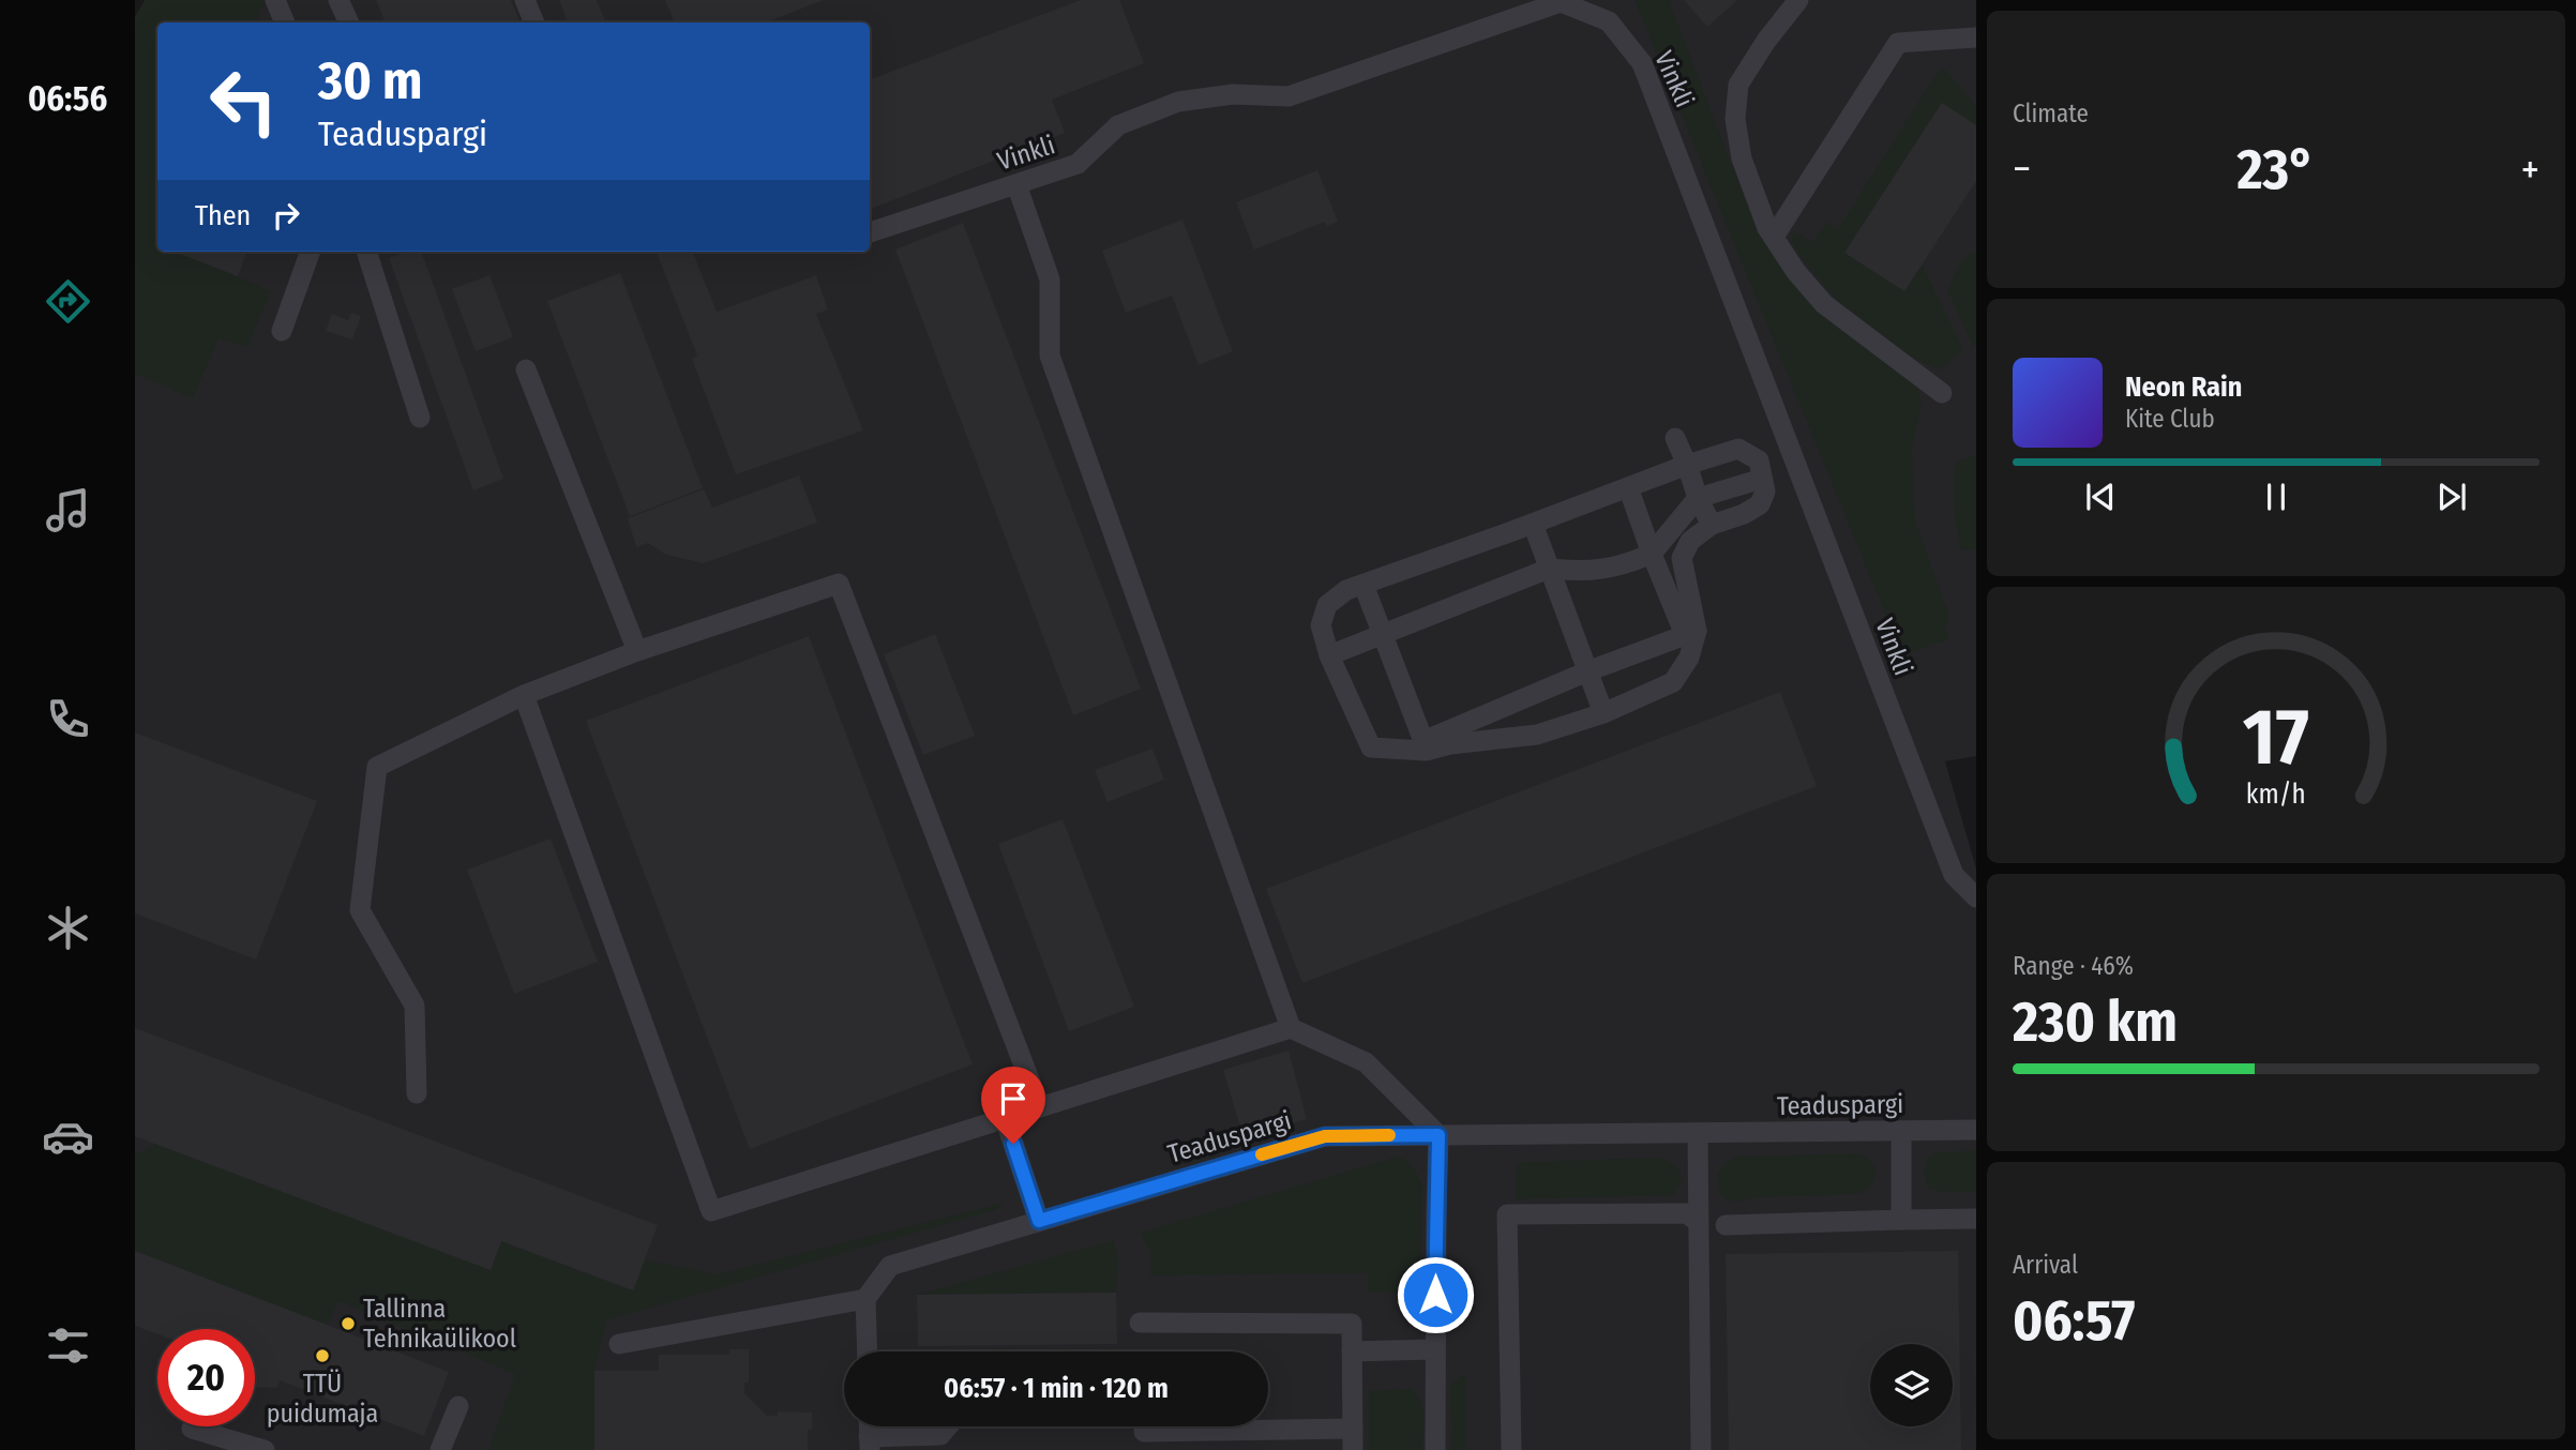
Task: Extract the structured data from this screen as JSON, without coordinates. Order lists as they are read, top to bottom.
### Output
{
  "streets": {
    "lane": ["Vinkli", "Teaduspargi"]
  },
  "places": ["Tallinna Tehnikaülikool", "TTÜ puidumaja"],
  "page": {
    "tabs": "06:56",
    "tile": [
      "Climate",
      ["Range · 46%", "230 km"],
      ["Arrival", "06:57"]
    ],
    "turn": ["30 m", "Teaduspargi"],
    "heat": ["−", "23°", "+"],
    "then": "Then",
    "song": ["Neon Rain", "Kite Club"],
    "limit": "20",
    "trip": "06:57 · 1 min · 120 m",
    "gauge": ["17", "km/h"]
  }
}
